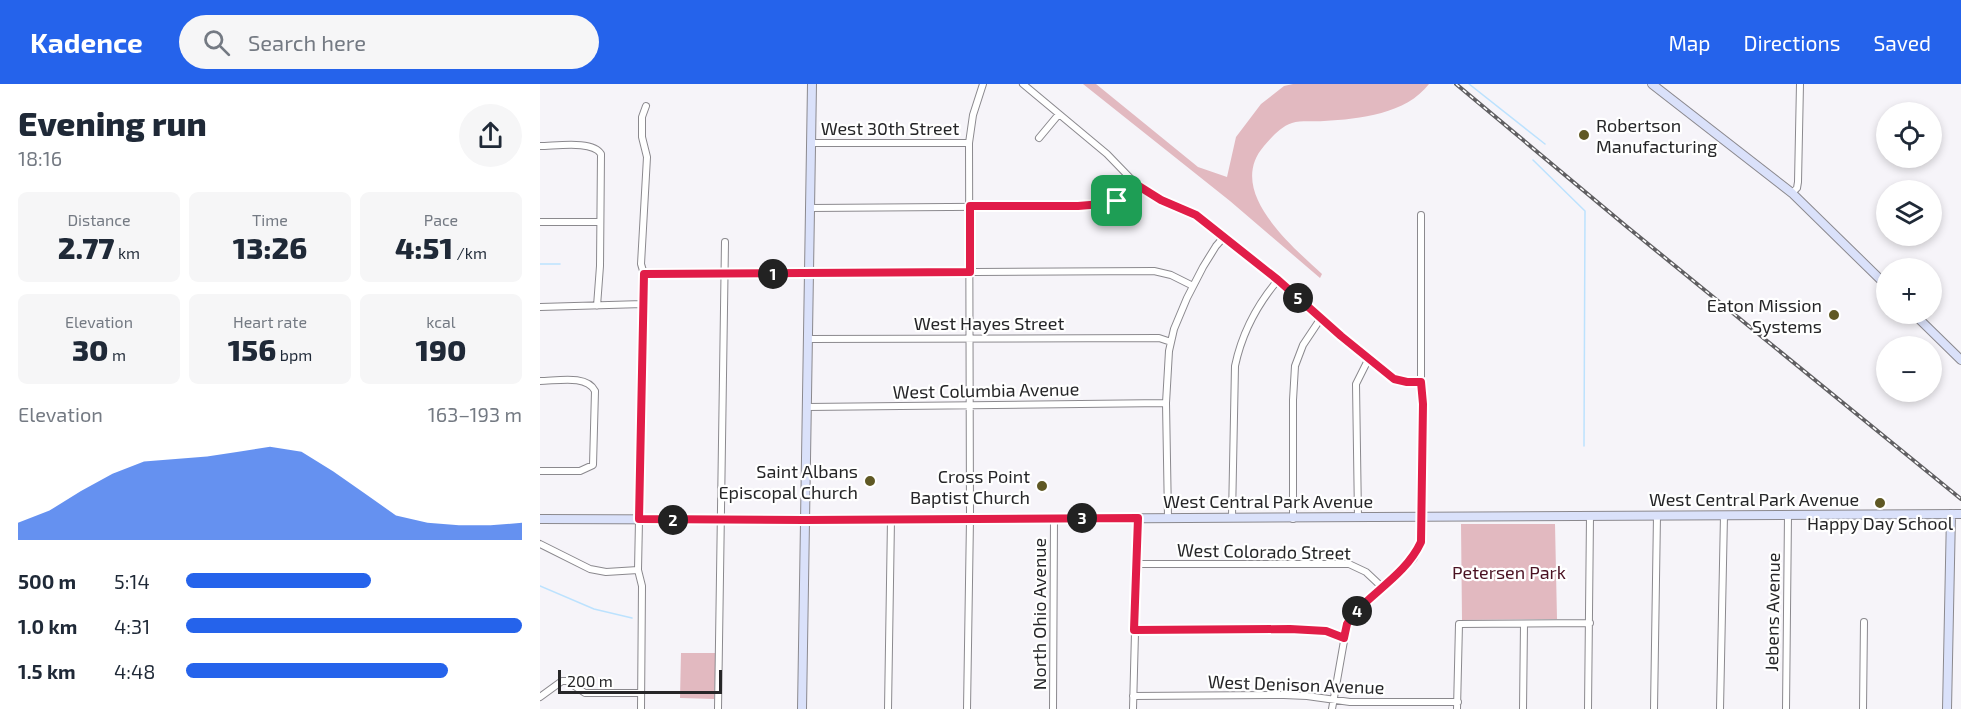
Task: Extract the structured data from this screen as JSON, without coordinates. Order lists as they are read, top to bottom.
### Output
{
  "streets": {
    "street": [
      "West 30th Street",
      "West Hayes Street",
      "West Columbia Avenue",
      "West Central Park Avenue",
      "West Colorado Street",
      "Jebens Avenue",
      "North Ohio Avenue",
      "West Denison Avenue"
    ]
  },
  "crossings": [
    ["West Central Park Avenue", "Jebens Avenue"],
    ["West Central Park Avenue", "North Ohio Avenue"]
  ],
  "parks": ["Petersen Park"],
  "places": [
    "Robertson Manufacturing",
    "Eaton Mission Systems",
    "Saint Albans Episcopal Church",
    "Cross Point Baptist Church",
    "Happy Day School"
  ],
  "scale_bar": "200 m",
  "page": {
    "header": "Kadence",
    "search": "Search here",
    "nav": ["Map", "Directions", "Saved"],
    "heading": ["Evening run", "18:16"],
    "map_buttons": ["+", "−"],
    "stats": [
      ["Distance", "2.77 km"],
      ["Time", "13:26"],
      ["Pace", "4:51 /km"],
      ["Elevation", "30 m"],
      ["Heart rate", "156 bpm"],
      ["kcal", "190"]
    ],
    "pins": [
      "1",
      "5",
      "3",
      "2",
      "4"
    ],
    "chart": ["Elevation", "163–193 m"],
    "list": [
      {
        "name": "500 m",
        "note": "5:14"
      },
      {
        "name": "1.0 km",
        "note": "4:31"
      },
      {
        "name": "1.5 km",
        "note": "4:48"
      }
    ],
    "scale": "200 m"
  }
}
